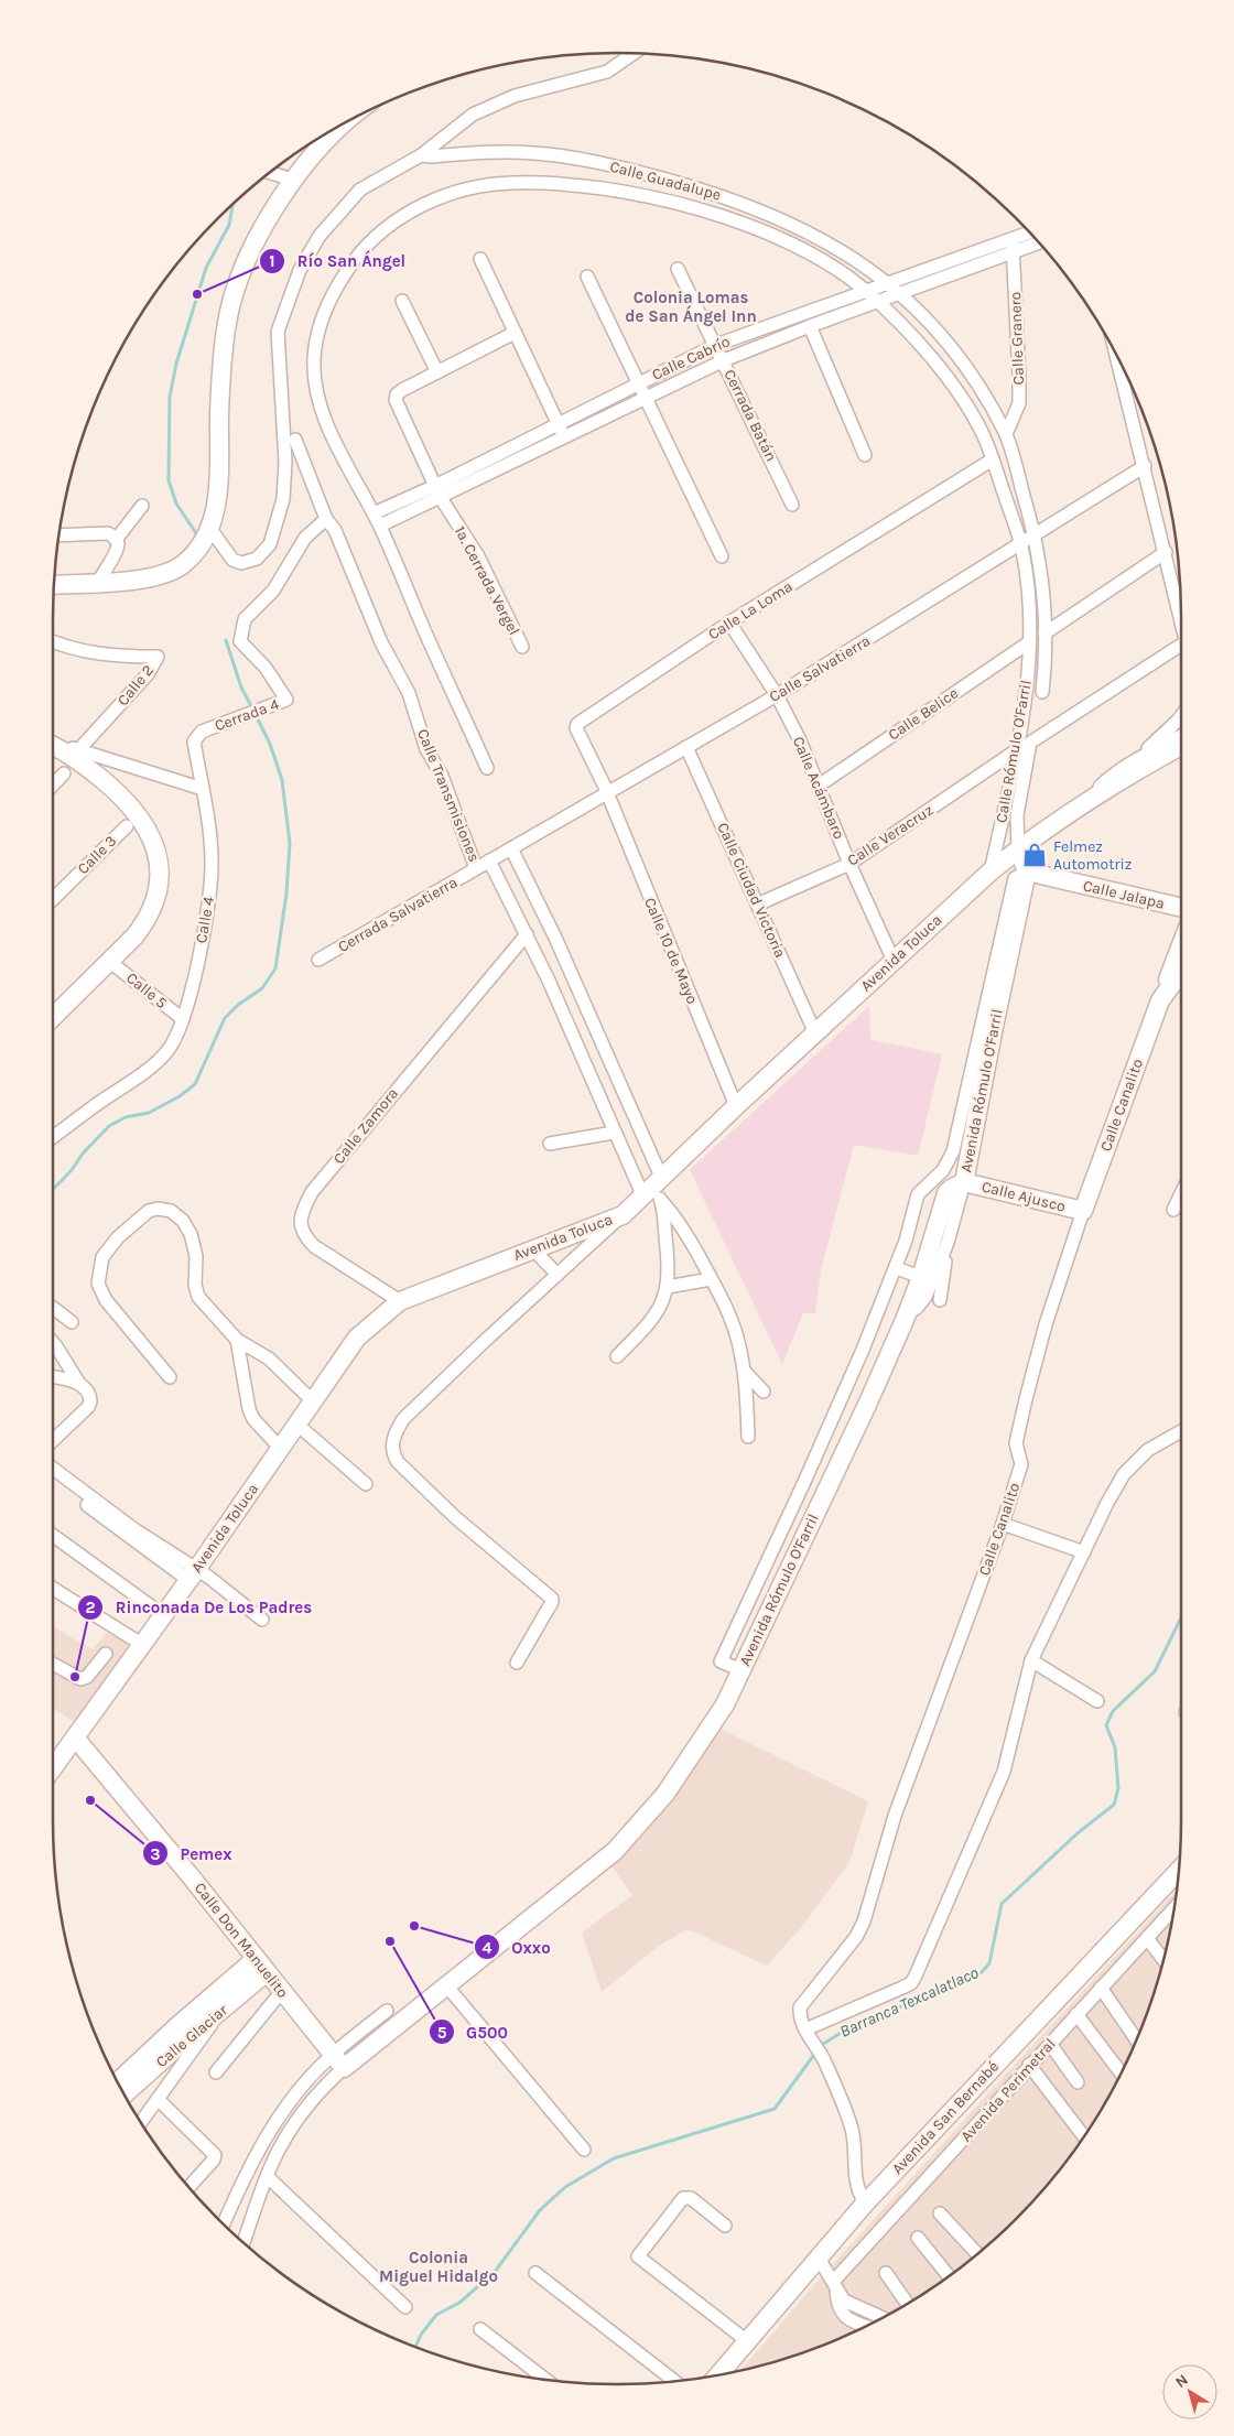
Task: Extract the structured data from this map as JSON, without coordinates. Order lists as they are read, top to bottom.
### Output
{
  "streets": {
    "street": [
      "Calle Guadalupe",
      "Calle Granero",
      "Calle Cabrío",
      "Cerrada Batán",
      "1a. Cerrada Vergel",
      "Calle La Loma",
      "Calle Salvatierra",
      "Calle 2",
      "Calle Belice",
      "Cerrada 4",
      "Calle Rómulo O'Farril",
      "Calle Acámbaro",
      "Calle Transmisiones",
      "Calle Veracruz",
      "Calle 3",
      "Calle Ciudad Victoria",
      "Calle Jalapa",
      "Cerrada Salvatierra",
      "Calle 4",
      "Calle 10 de Mayo",
      "Avenida Toluca",
      "Calle 5",
      "Avenida Rómulo O'Farril",
      "Calle Canalito",
      "Calle Zamora",
      "Calle Ajusco",
      "Calle Don Manuelito",
      "Calle Glaciar",
      "Avenida Perimetral",
      "Avenida San Bernabé"
    ]
  },
  "crossings": [
    ["Calle Guadalupe", "Calle Cabrío"],
    ["Calle Guadalupe", "Calle Rómulo O'Farril"],
    ["Calle Granero", "Calle Cabrío"],
    ["Calle Granero", "Calle Rómulo O'Farril"],
    ["Calle Cabrío", "Cerrada Batán"],
    ["Calle Cabrío", "1a. Cerrada Vergel"],
    ["Calle Cabrío", "Calle Rómulo O'Farril"],
    ["Calle La Loma", "Calle Salvatierra"],
    ["Calle La Loma", "Calle Rómulo O'Farril"],
    ["Calle La Loma", "Calle Acámbaro"],
    ["Calle La Loma", "Calle 10 de Mayo"],
    ["Calle Salvatierra", "Calle Rómulo O'Farril"],
    ["Calle Salvatierra", "Calle Acámbaro"],
    ["Calle Salvatierra", "Calle Transmisiones"],
    ["Calle Salvatierra", "Calle Ciudad Victoria"],
    ["Calle Salvatierra", "Calle 10 de Mayo"],
    ["Calle Belice", "Calle Rómulo O'Farril"],
    ["Calle Belice", "Calle Acámbaro"],
    ["Cerrada 4", "Calle Transmisiones"],
    ["Cerrada 4", "Calle 4"],
    ["Calle Rómulo O'Farril", "Calle Veracruz"],
    ["Calle Rómulo O'Farril", "Avenida Toluca"],
    ["Calle Acámbaro", "Calle Veracruz"],
    ["Calle Acámbaro", "Avenida Toluca"],
    ["Calle Transmisiones", "Cerrada Salvatierra"],
    ["Calle Transmisiones", "Avenida Toluca"],
    ["Calle Transmisiones", "Calle Zamora"],
    ["Calle Veracruz", "Calle Ciudad Victoria"],
    ["Calle Ciudad Victoria", "Avenida Toluca"],
    ["Calle Jalapa", "Avenida Rómulo O'Farril"],
    ["Calle 4", "Calle 5"],
    ["Calle 10 de Mayo", "Avenida Toluca"],
    ["Avenida Toluca", "Calle Zamora"],
    ["Avenida Toluca", "Calle Don Manuelito"],
    ["Avenida Rómulo O'Farril", "Calle Ajusco"],
    ["Avenida Rómulo O'Farril", "Calle Don Manuelito"],
    ["Calle Canalito", "Calle Ajusco"],
    ["Calle Don Manuelito", "Calle Glaciar"]
  ],
  "districts": ["Colonia Lomas de San Ángel Inn", "Colonia Miguel Hidalgo"],
  "water": ["Barranca Texcalatlaco"],
  "places": {
    "other": [
      "Río San Ángel",
      "Rinconada De Los Padres",
      "Pemex",
      "Oxxo",
      "G500"
    ],
    "shop": ["Felmez Automotriz"]
  },
  "north": "top left"
}
